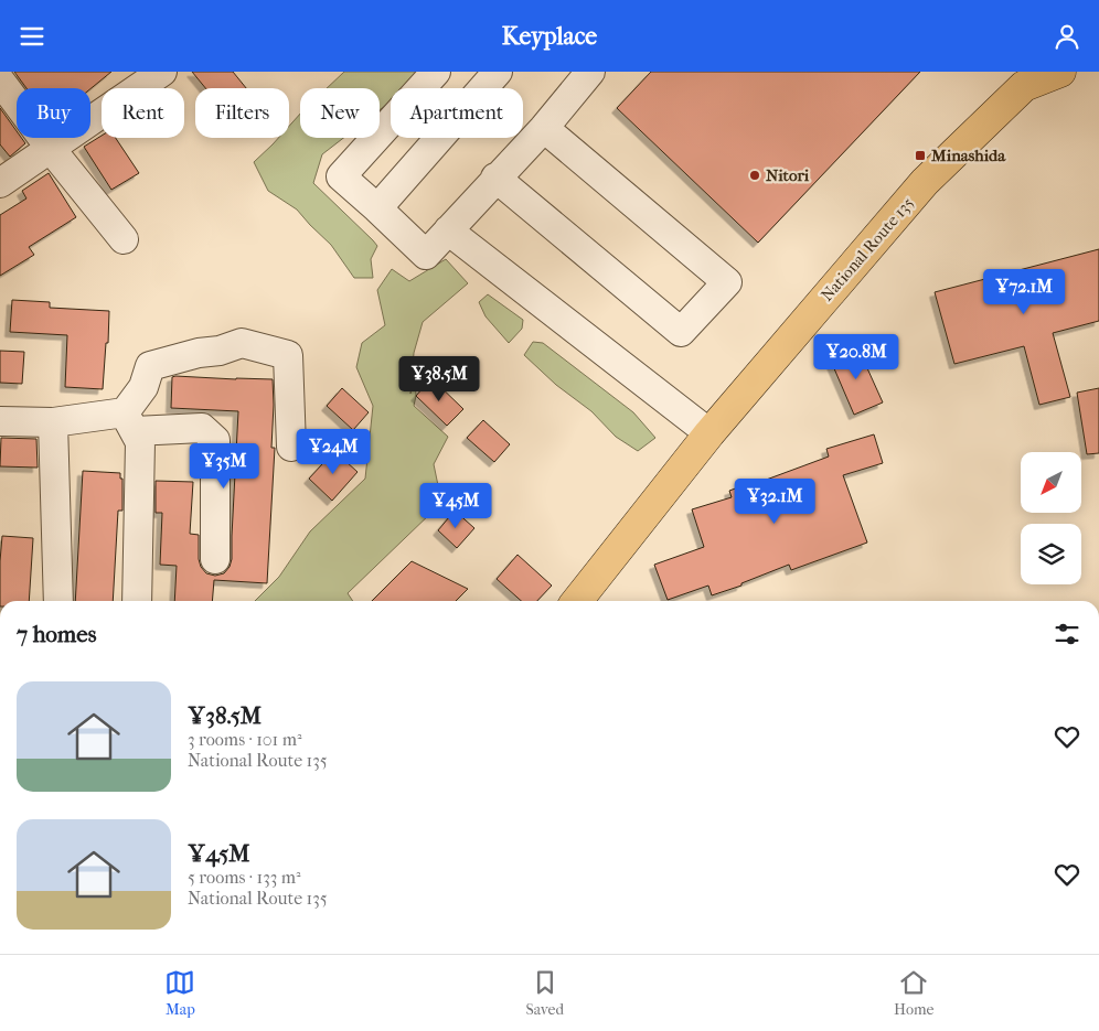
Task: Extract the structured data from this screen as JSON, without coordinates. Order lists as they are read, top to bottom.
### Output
{
  "streets": {
    "highway": ["National Route 135"]
  },
  "places": {
    "transit": ["Minashida"],
    "other": ["Nitori"]
  },
  "north": "bottom left",
  "page": {
    "header": "Keyplace",
    "chip": [
      "Buy",
      "Rent",
      "Filters",
      "New",
      "Apartment"
    ],
    "price": [
      "¥72.1M",
      "¥20.8M",
      "¥38.5M",
      "¥24M",
      "¥35M",
      "¥32.1M",
      "¥45M"
    ],
    "heading": "7 homes",
    "list": [
      {
        "name": "¥38.5M",
        "note": "3 rooms · 101 m² · National Route 135"
      },
      {
        "name": "¥45M",
        "note": "5 rooms · 133 m² · National Route 135"
      }
    ],
    "tabs": ["Map", "Saved", "Home"]
  }
}
